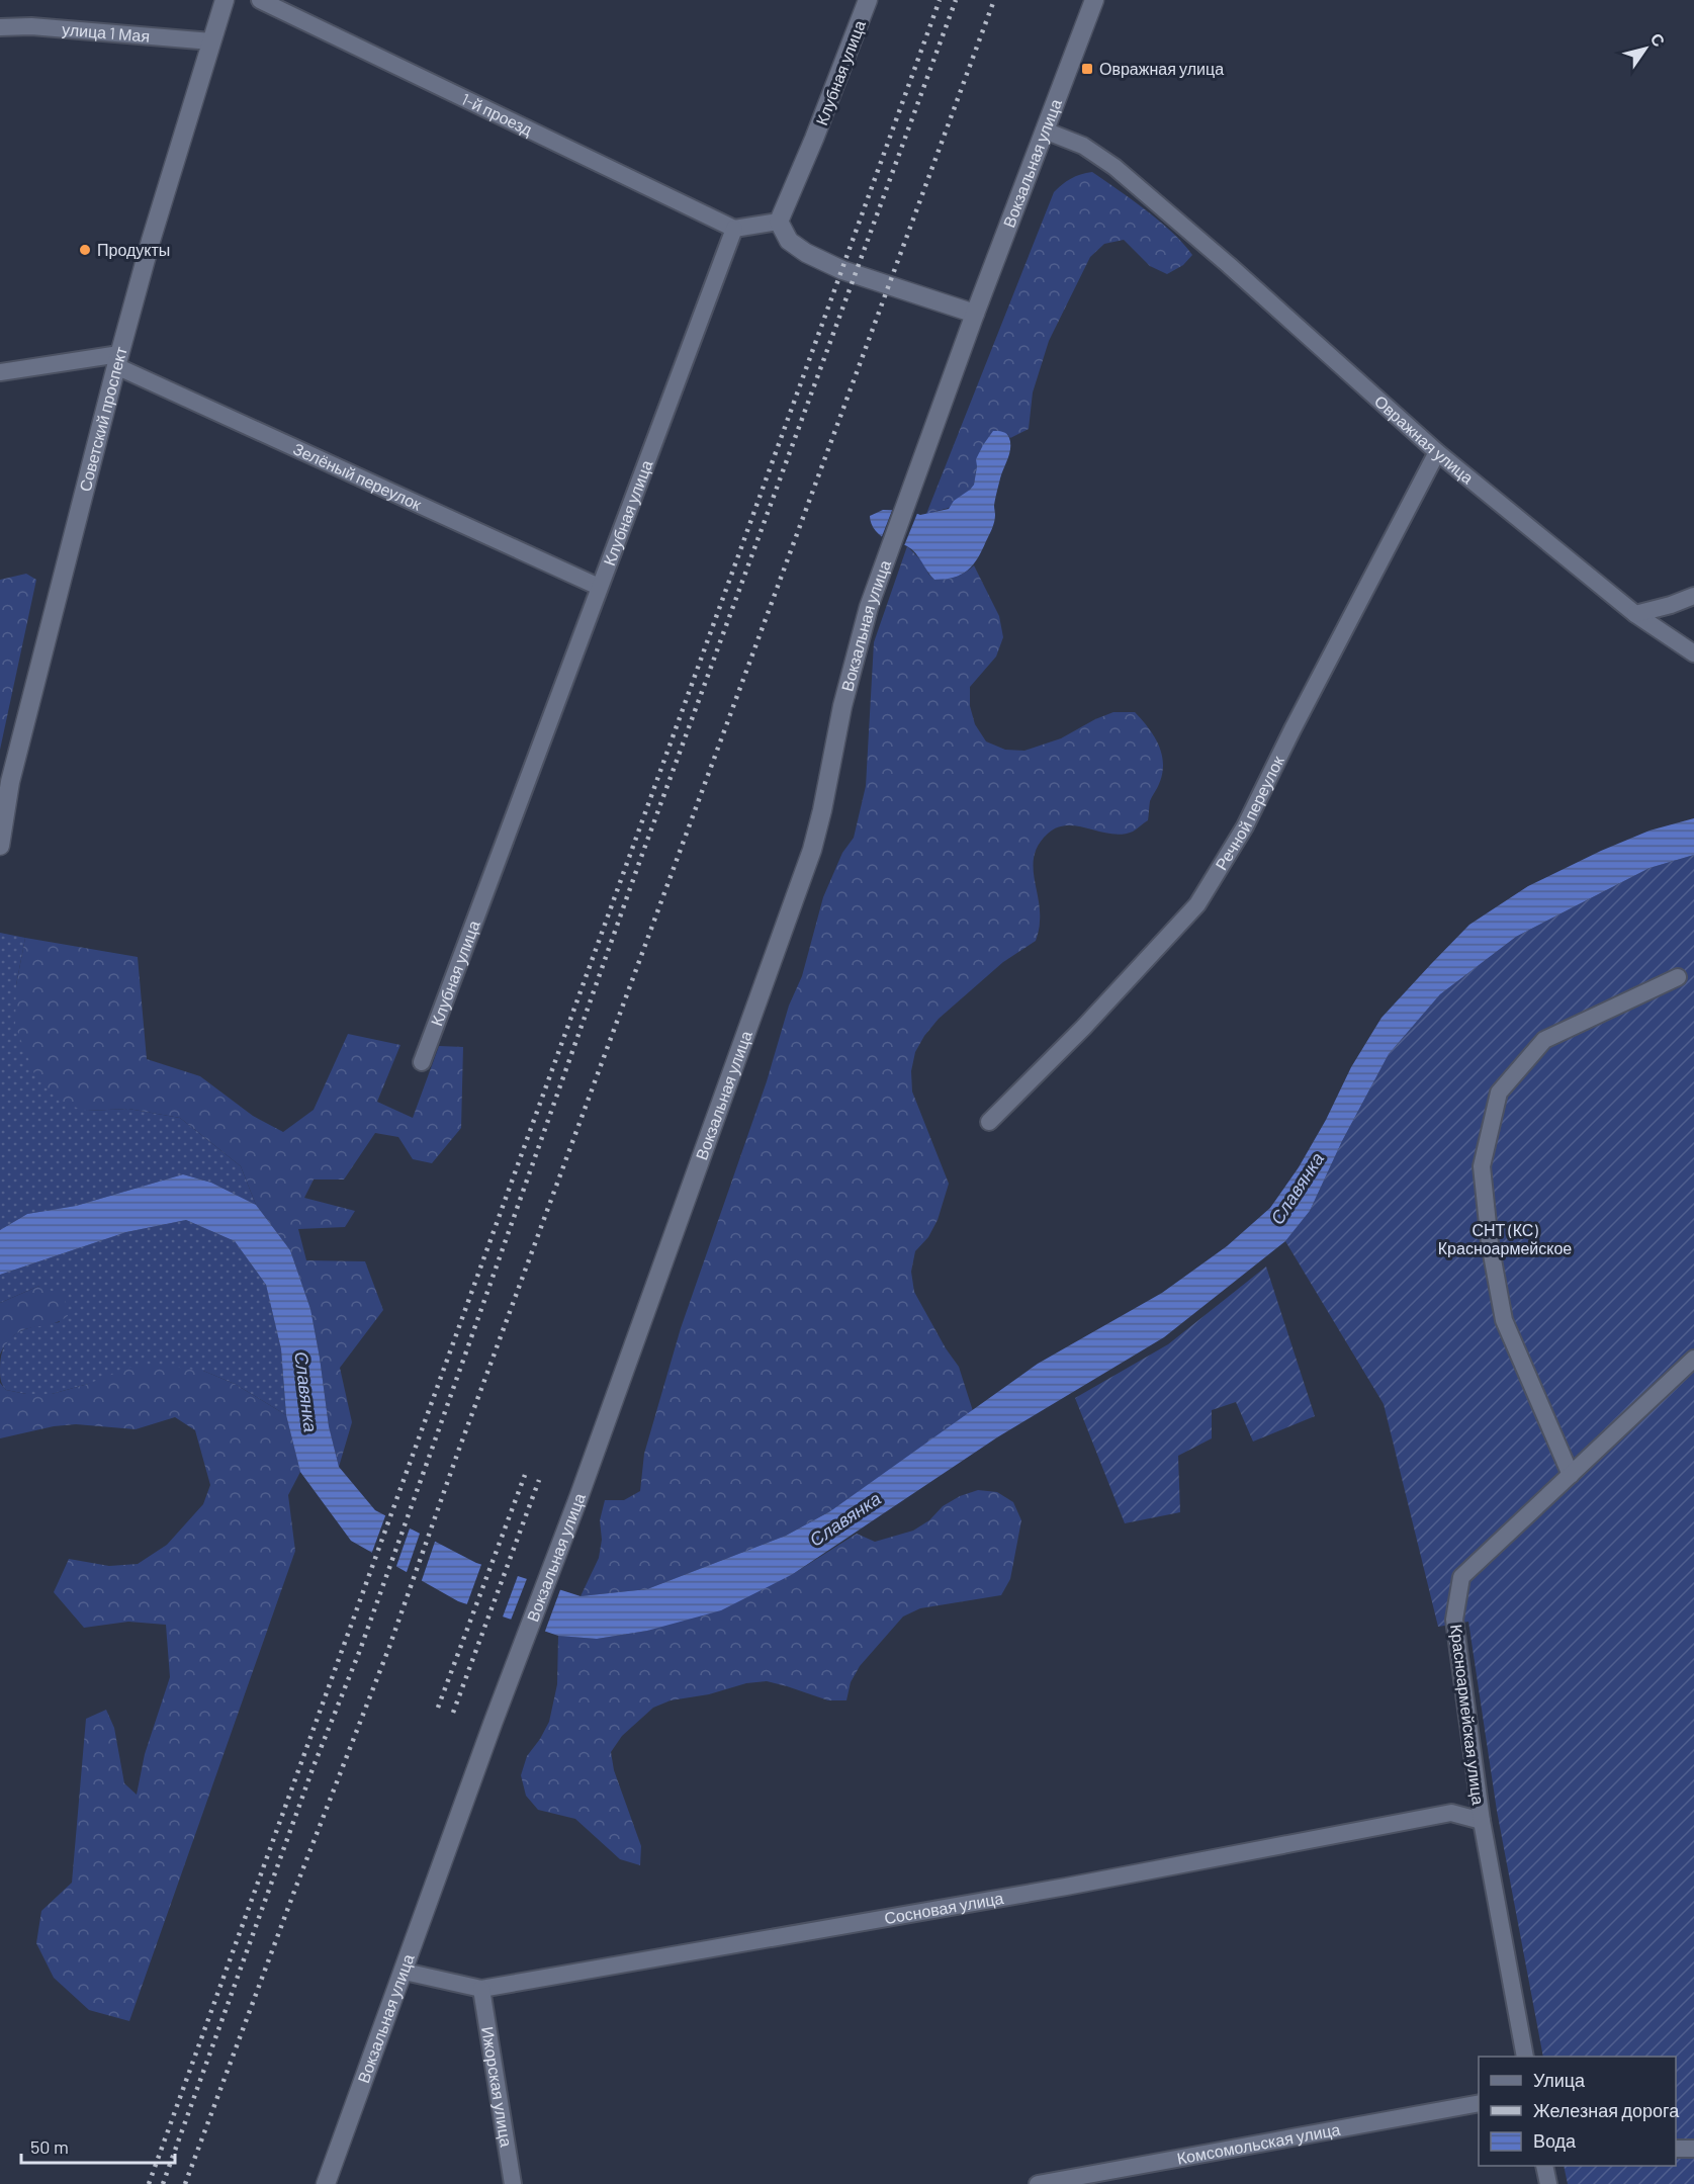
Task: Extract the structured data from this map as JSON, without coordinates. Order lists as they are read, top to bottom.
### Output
{
  "streets": {
    "street": [
      "улица 1 Мая",
      "Клубная улица",
      "1-й проезд",
      "Вокзальная улица",
      "Советский проспект",
      "Овражная улица",
      "Зелёный переулок",
      "Речной переулок",
      "Красноармейская улица",
      "Сосновая улица",
      "Ижорская улица",
      "Комсомольская улица"
    ]
  },
  "crossings": [
    ["улица 1 Мая", "Советский проспект"],
    ["Клубная улица", "1-й проезд"],
    ["Клубная улица", "Зелёный переулок"],
    ["Вокзальная улица", "Овражная улица"],
    ["Вокзальная улица", "Сосновая улица"],
    ["Советский проспект", "Зелёный переулок"],
    ["Овражная улица", "Речной переулок"],
    ["Красноармейская улица", "Сосновая улица"],
    ["Сосновая улица", "Ижорская улица"]
  ],
  "water": ["Славянка"],
  "parks": ["СНТ (КС) Красноармейское"],
  "places": {
    "transit": ["Овражная улица"],
    "other": ["Продукты"]
  },
  "legend": ["Улица", "Железная дорога", "Вода"],
  "scale_bar": "50 m",
  "north": "top right"
}
